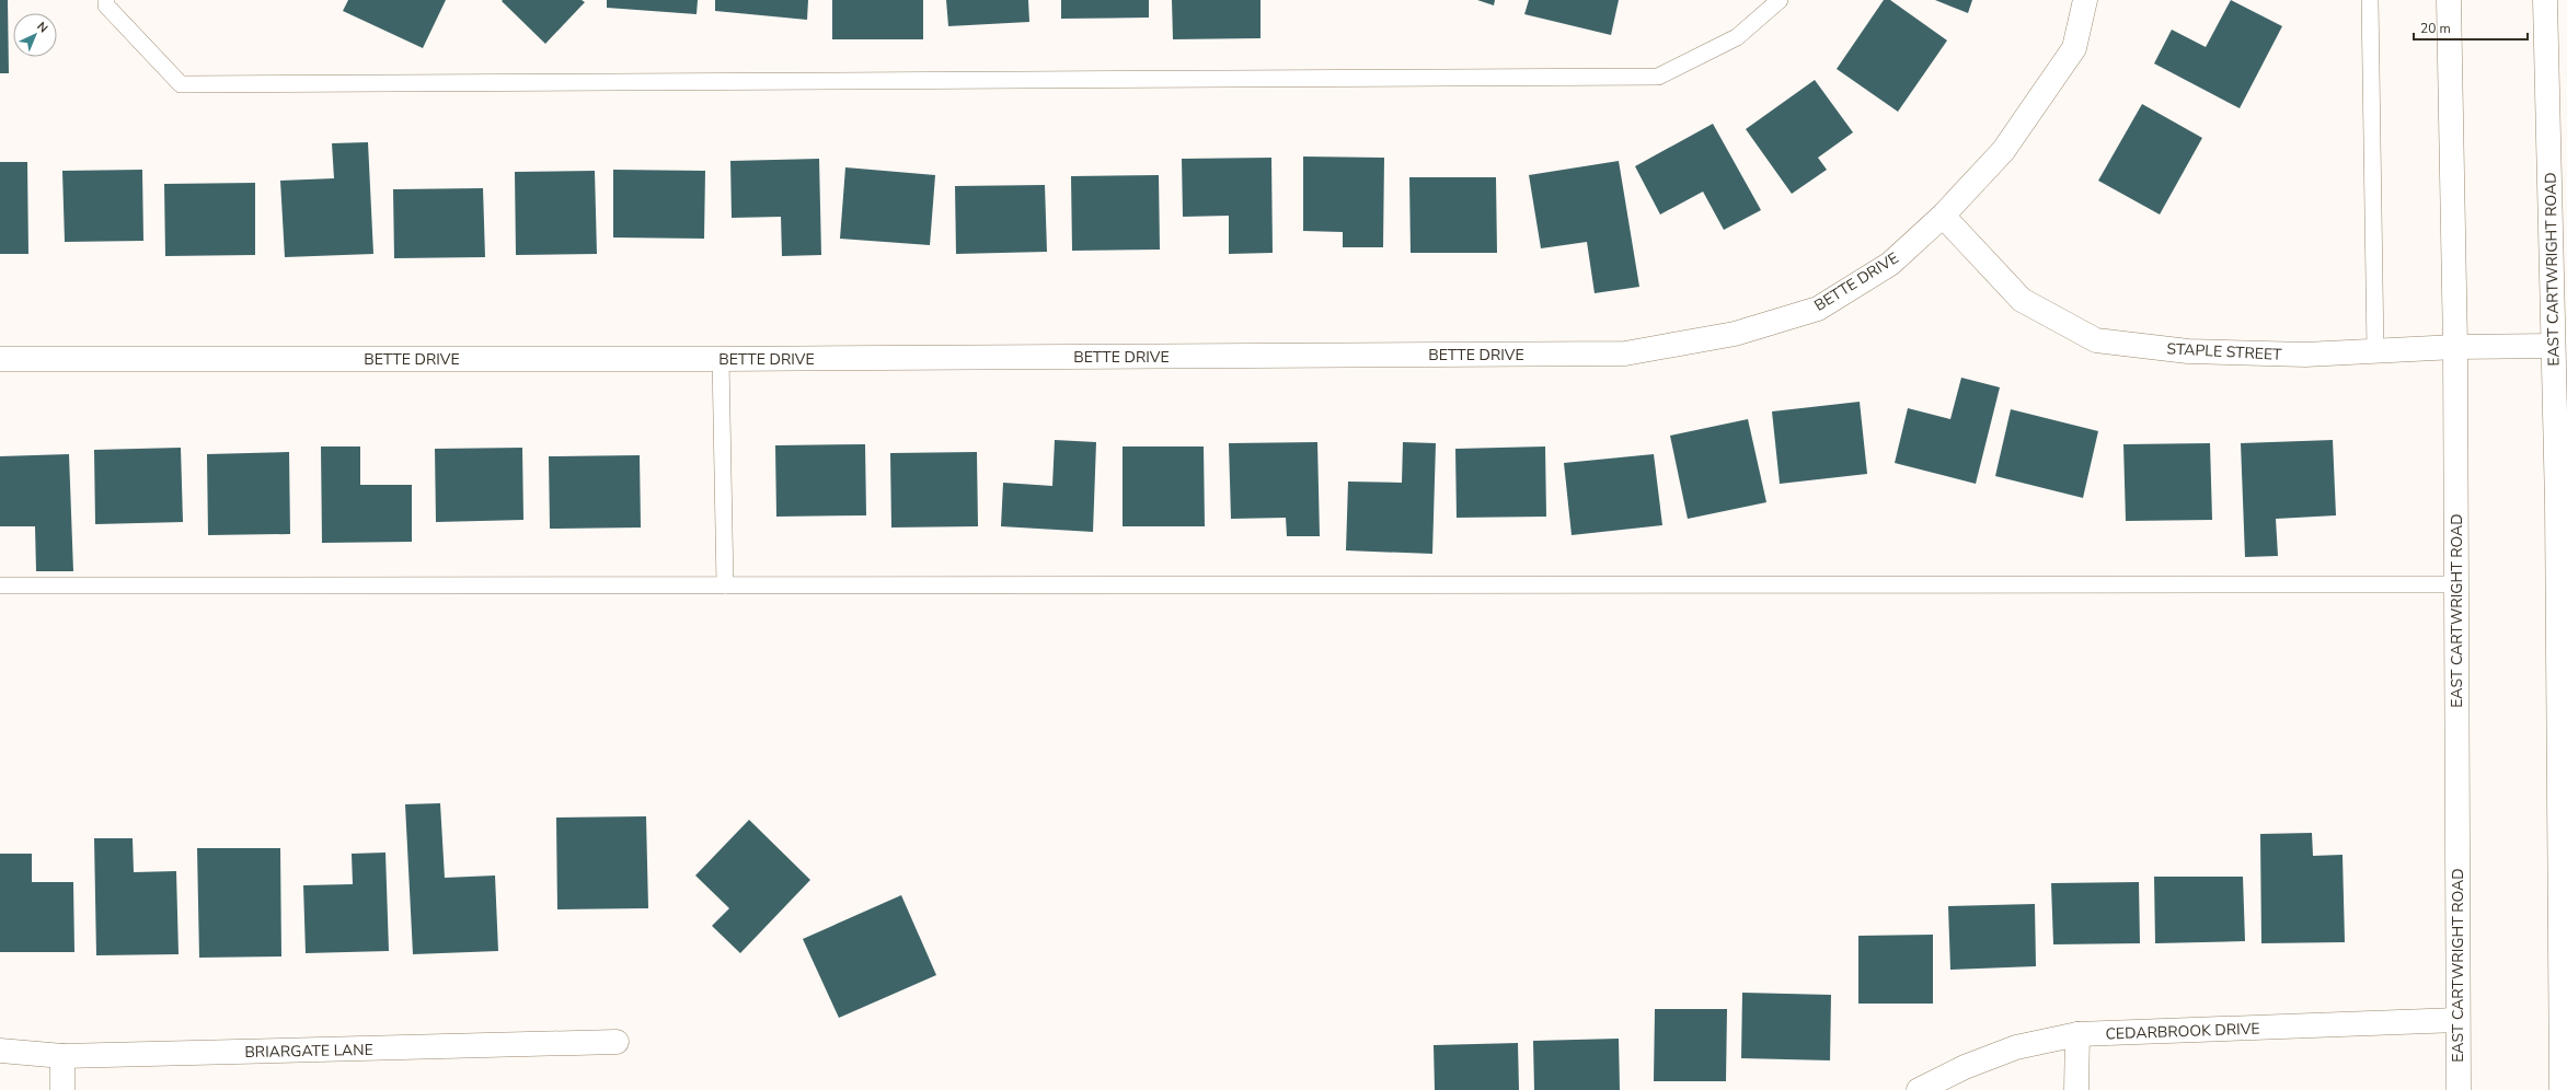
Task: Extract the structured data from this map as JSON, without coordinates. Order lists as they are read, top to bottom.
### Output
{
  "streets": {
    "street": [
      "EAST CARTWRIGHT ROAD",
      "BETTE DRIVE",
      "STAPLE STREET",
      "CEDARBROOK DRIVE",
      "BRIARGATE LANE"
    ]
  },
  "crossings": [
    ["EAST CARTWRIGHT ROAD", "STAPLE STREET"],
    ["EAST CARTWRIGHT ROAD", "CEDARBROOK DRIVE"],
    ["BETTE DRIVE", "STAPLE STREET"]
  ],
  "scale_bar": "20 m",
  "north": "top right"
}
